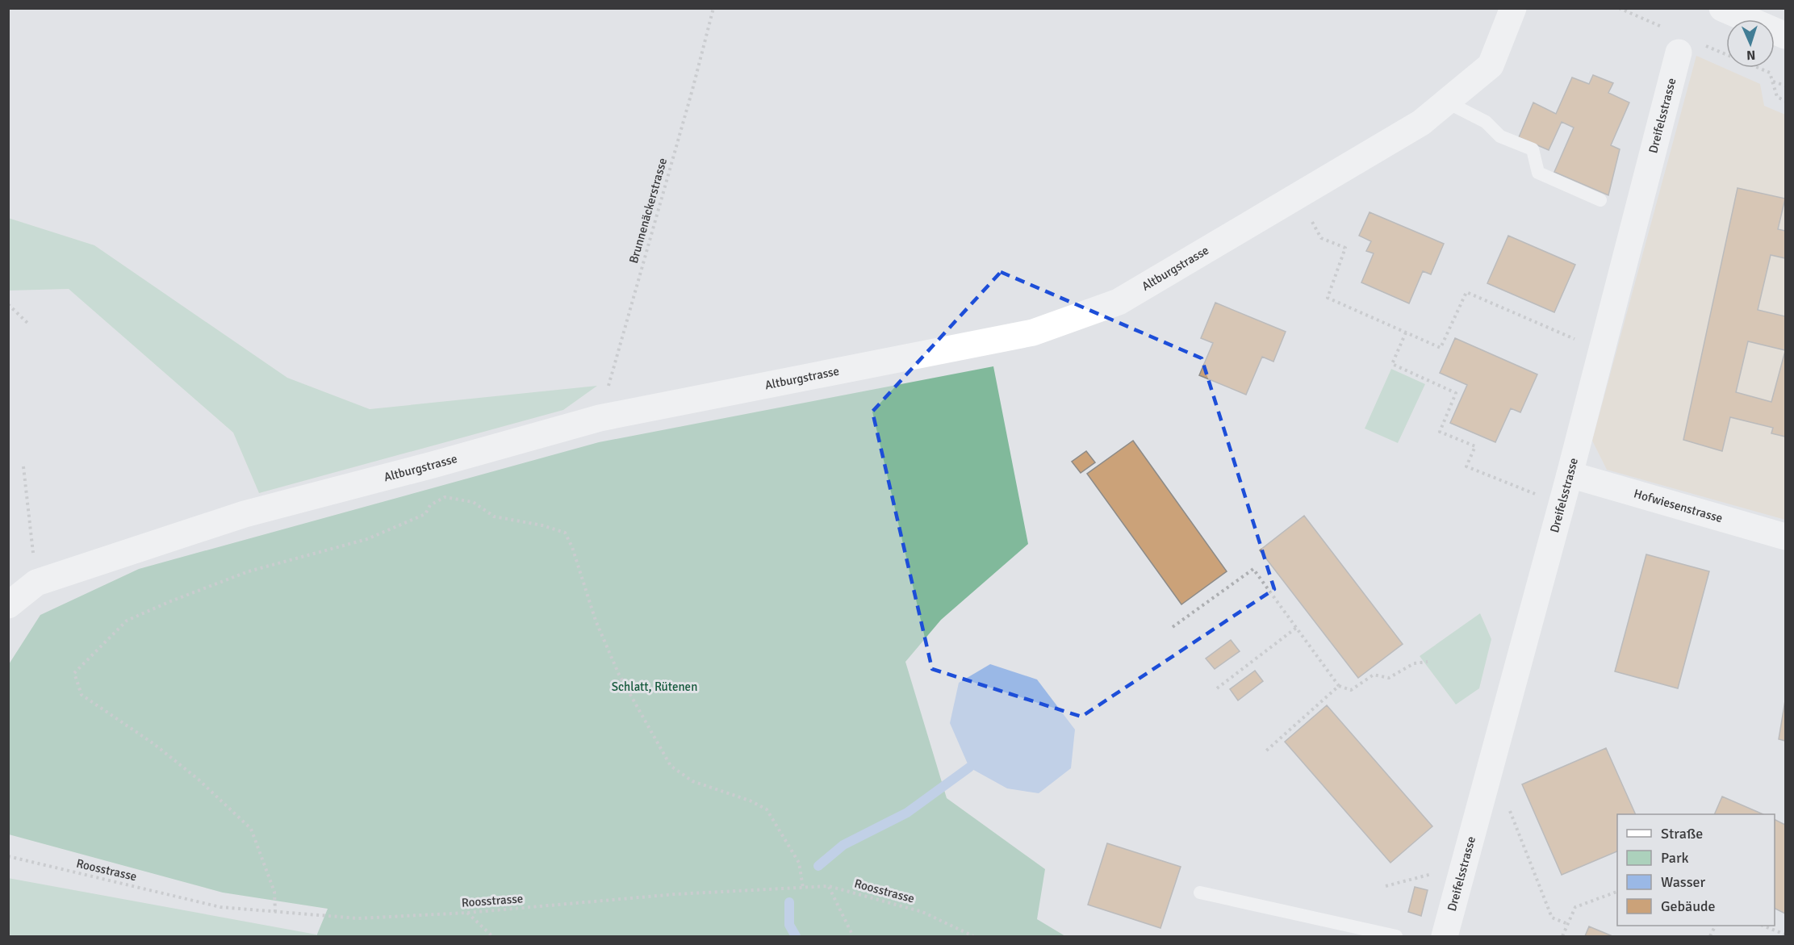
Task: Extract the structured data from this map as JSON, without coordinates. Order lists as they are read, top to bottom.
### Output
{
  "streets": {
    "street": ["Dreifelsstrasse", "Altburgstrasse", "Hofwiesenstrasse"],
    "path": ["Brunnenäckerstrasse", "Roosstrasse"]
  },
  "crossings": [
    ["Dreifelsstrasse", "Hofwiesenstrasse"],
    ["Brunnenäckerstrasse", "Altburgstrasse"]
  ],
  "parks": ["Schlatt, Rütenen"],
  "legend": [
    "Straße",
    "Park",
    "Wasser",
    "Gebäude"
  ],
  "north": "bottom"
}
